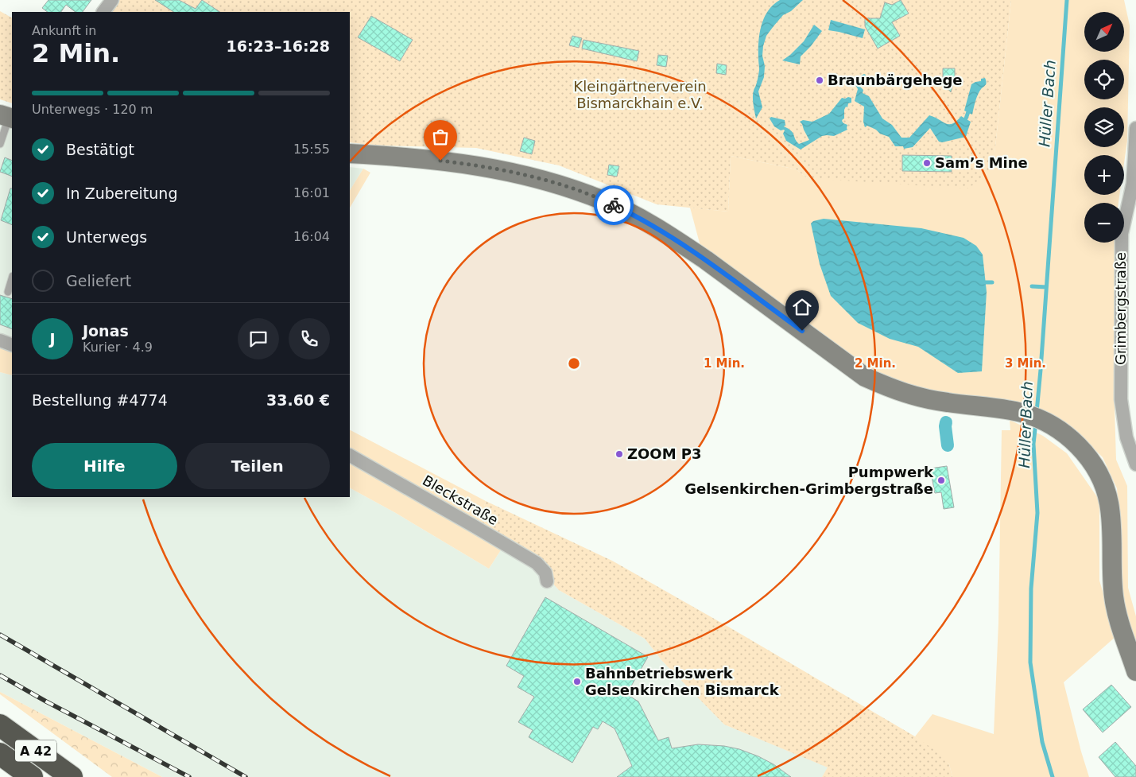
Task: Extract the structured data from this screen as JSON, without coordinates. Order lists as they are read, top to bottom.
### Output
{
  "streets": {
    "highway": ["A 42"],
    "street": ["Grimbergstraße", "Bleckstraße"]
  },
  "water": ["Hüller Bach"],
  "parks": ["Kleingärtnerverein Bismarckhain e.V."],
  "places": [
    "Braunbärgehege",
    "Sam’s Mine",
    "ZOOM P3",
    "Pumpwerk Gelsenkirchen-Grimbergstraße",
    "Bahnbetriebswerk Gelsenkirchen Bismarck"
  ],
  "north": "top right",
  "page": {
    "map_buttons": ["+", "−"],
    "heading": ["2 Min.", "Ankunft in", "16:23–16:28"],
    "panel": [
      "Jonas",
      "Kurier · 4.9",
      "Bestellung #4774",
      "33.60 €"
    ],
    "bar": "Unterwegs · 120 m",
    "list": [
      ["Bestätigt", "15:55"],
      ["In Zubereitung", "16:01"],
      ["Unterwegs", "16:04"],
      "Geliefert"
    ],
    "round": "J",
    "buttons": ["Hilfe", "Teilen"]
  },
  "rings": ["1 Min.", "2 Min.", "3 Min."]
}
